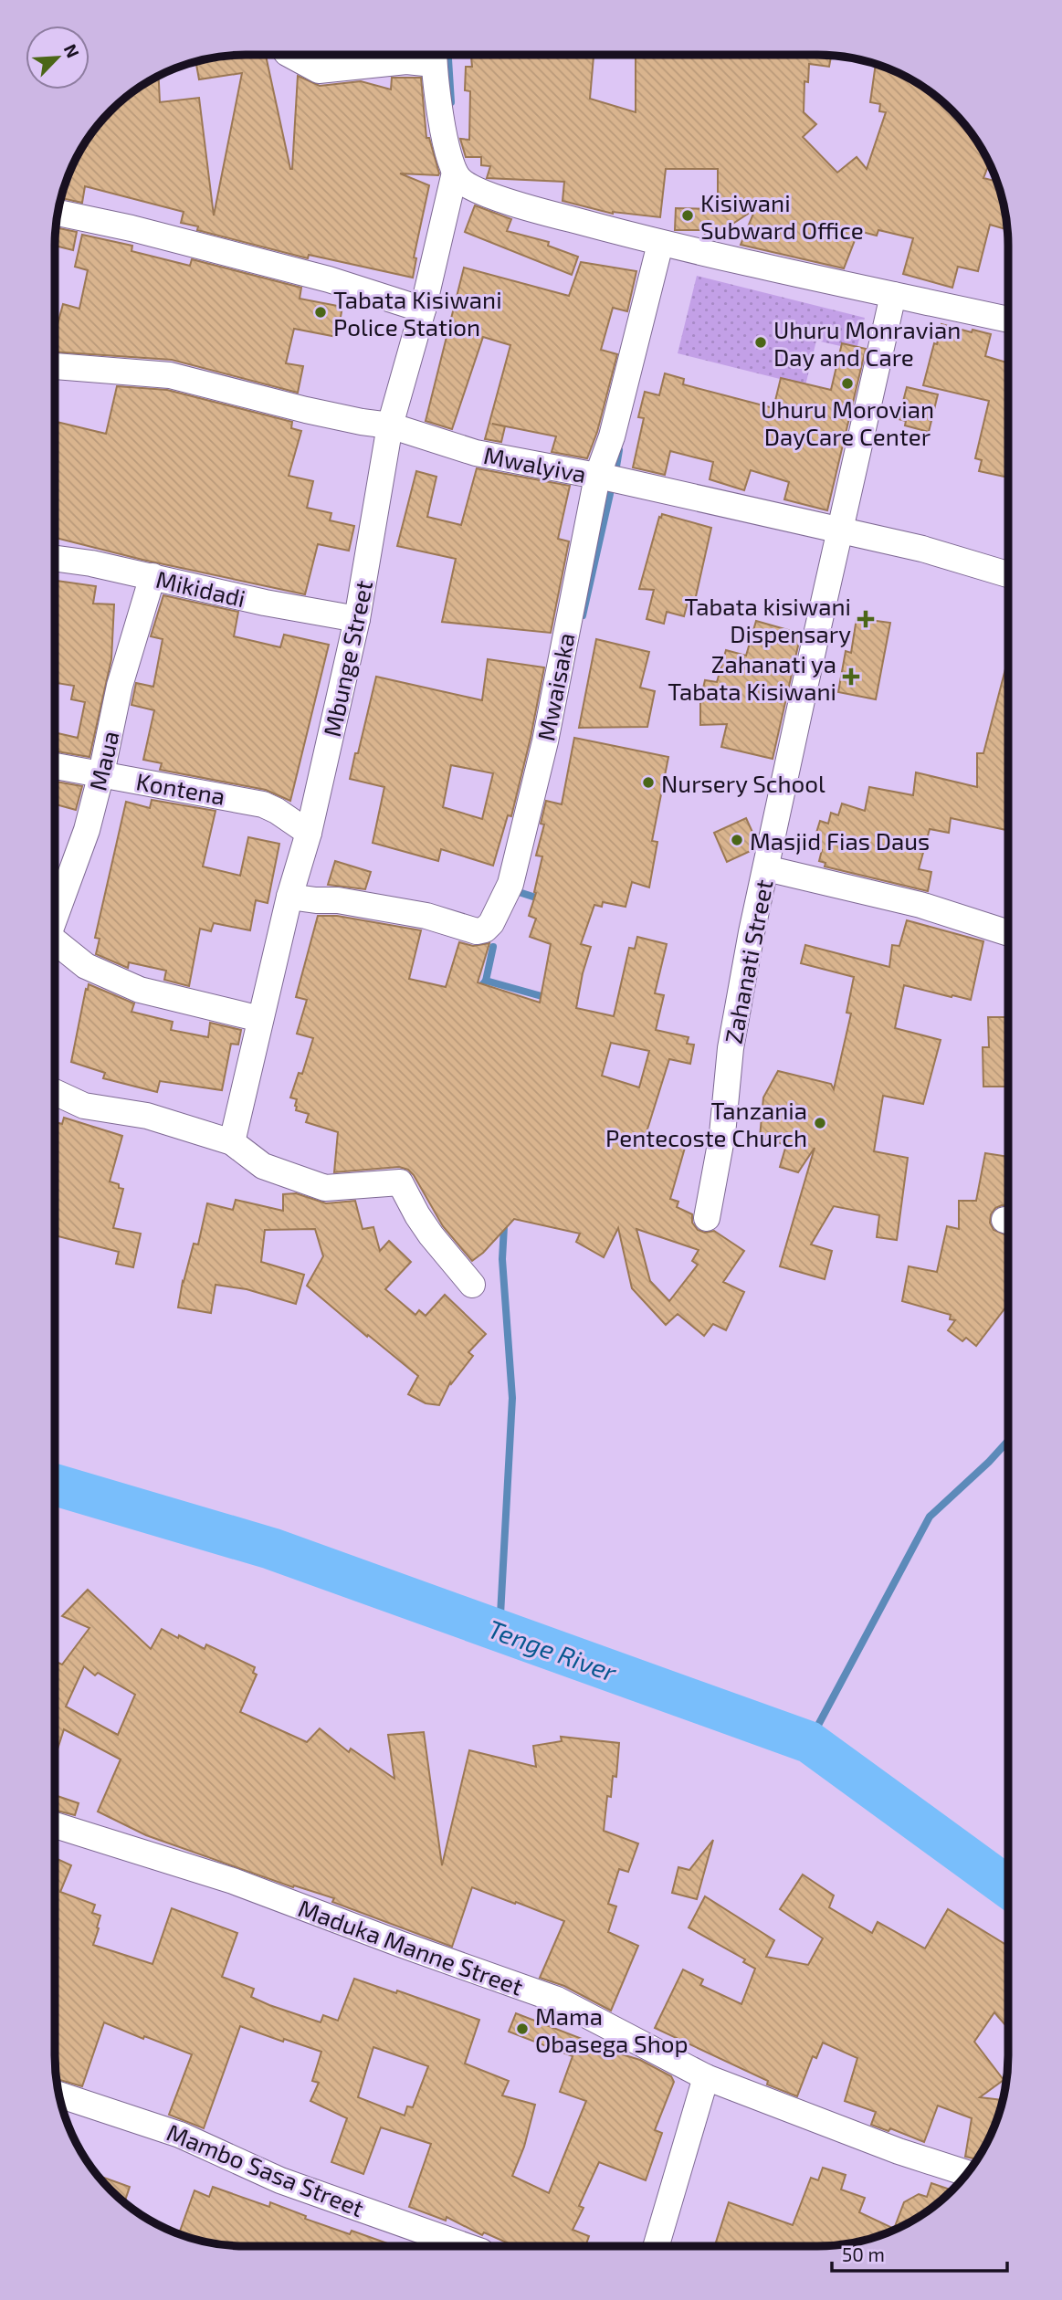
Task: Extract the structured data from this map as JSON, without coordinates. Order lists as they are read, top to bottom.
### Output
{
  "streets": {
    "street": [
      "Mwalyiva",
      "Mikidadi",
      "Mbunge Street",
      "Mwaisaka",
      "Maua",
      "Kontena",
      "Zahanati Street",
      "Maduka Manne Street",
      "Mambo Sasa Street"
    ]
  },
  "crossings": [
    ["Mwalyiva", "Mbunge Street"],
    ["Mwalyiva", "Mwaisaka"],
    ["Mwalyiva", "Zahanati Street"],
    ["Mikidadi", "Mbunge Street"],
    ["Mikidadi", "Maua"],
    ["Mbunge Street", "Mwaisaka"],
    ["Mbunge Street", "Kontena"],
    ["Maua", "Kontena"]
  ],
  "water": ["Tenge River"],
  "places": {
    "other": [
      "Kisiwani Subward Office",
      "Tabata Kisiwani Police Station",
      "Uhuru Monravian Day and Care",
      "Uhuru Morovian DayCare Center",
      "Nursery School",
      "Masjid Fias Daus",
      "Tanzania Pentecoste Church",
      "Mama Obasega Shop"
    ],
    "health": ["Tabata kisiwani Dispensary", "Zahanati ya Tabata Kisiwani"]
  },
  "scale_bar": "50 m",
  "north": "top right"
}
